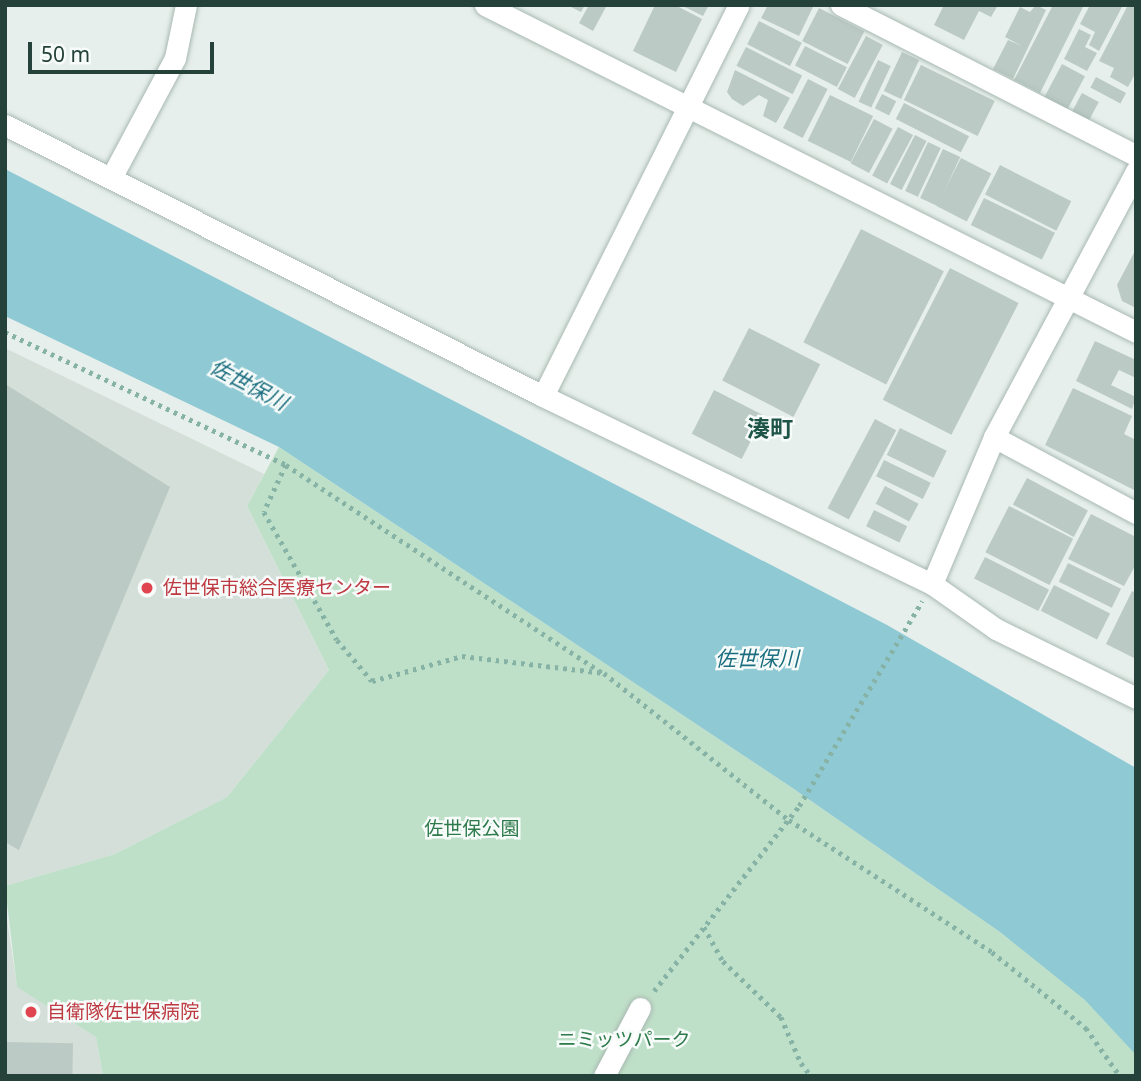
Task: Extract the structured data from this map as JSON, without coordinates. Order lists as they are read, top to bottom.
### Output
{
  "districts": ["湊町"],
  "water": ["佐世保川"],
  "parks": ["佐世保公園", "ニミッツパーク"],
  "places": ["佐世保市総合医療センター", "自衛隊佐世保病院"],
  "scale_bar": "50 m"
}
